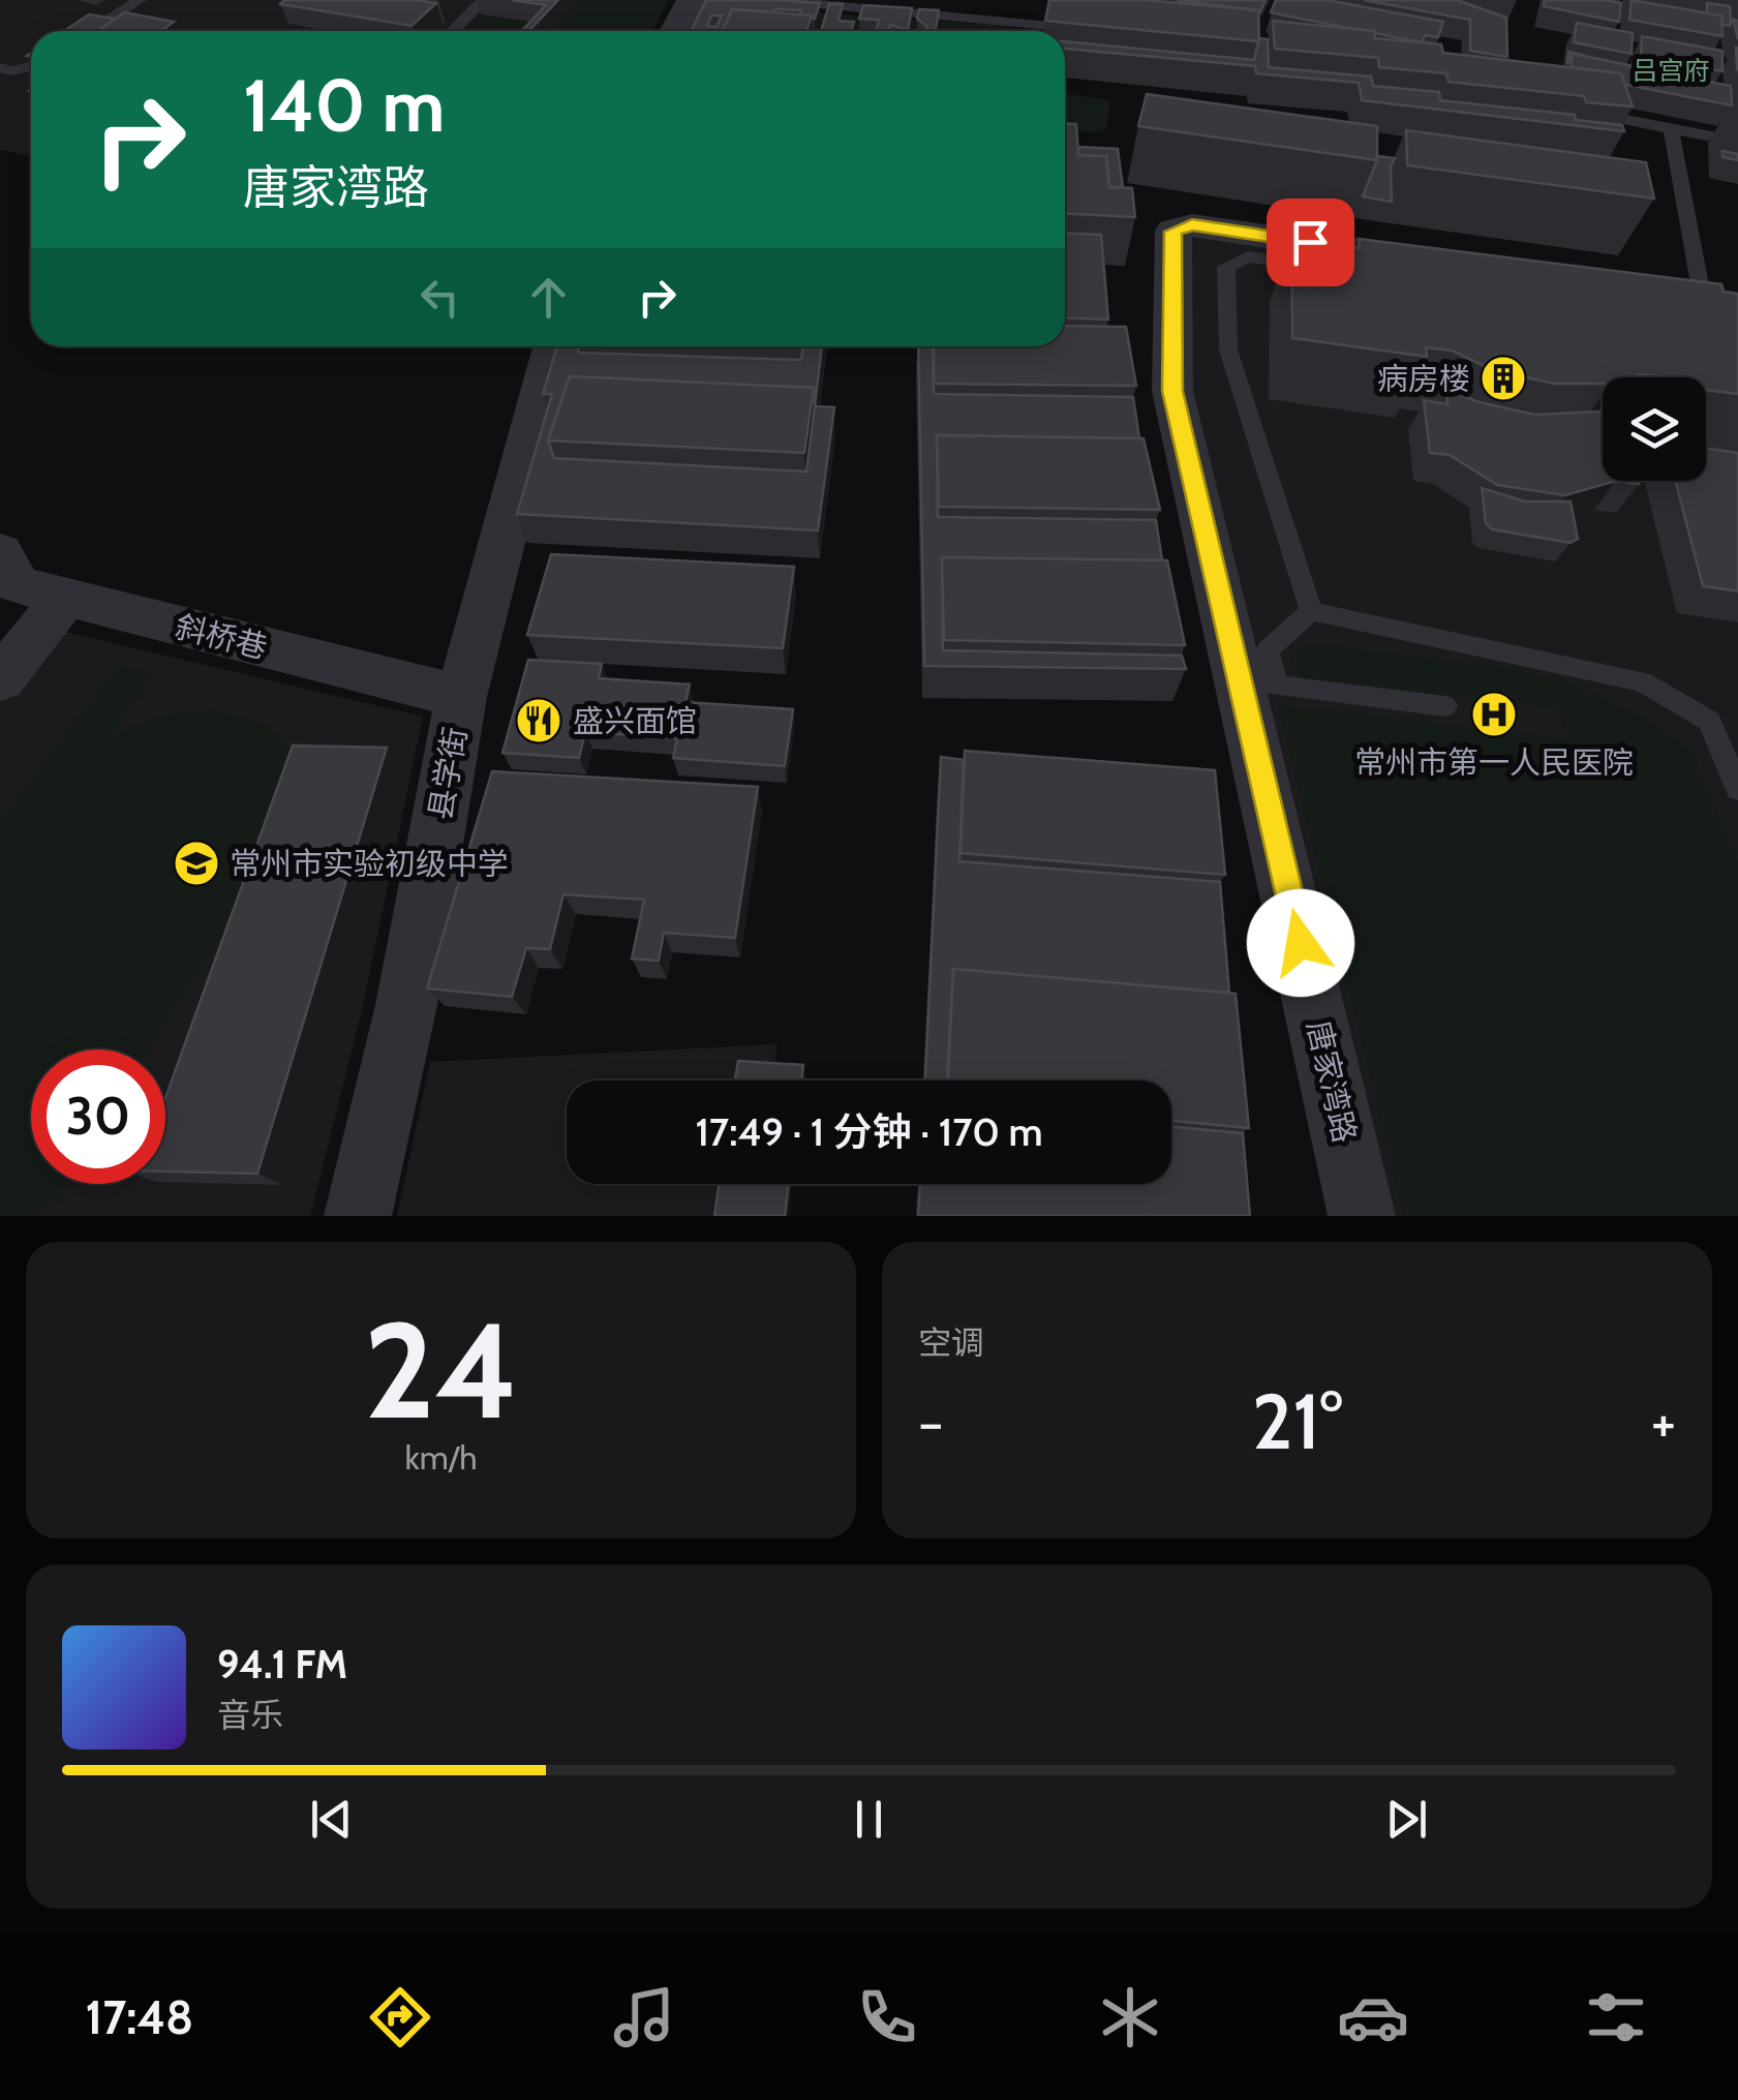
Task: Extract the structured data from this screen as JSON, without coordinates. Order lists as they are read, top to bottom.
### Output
{
  "streets": {
    "street": ["斜桥巷", "县学街", "唐家湾路"]
  },
  "crossings": [
    ["斜桥巷", "县学街"]
  ],
  "parks": ["吕宫府"],
  "places": {
    "building": ["病房楼"],
    "hospital": ["常州市第一人民医院"],
    "restaurant": ["盛兴面馆"],
    "school or university": ["常州市实验初级中学"]
  },
  "page": {
    "turn": ["140 m", "唐家湾路"],
    "limit": "30",
    "trip": "17:49 · 1 分钟 · 170 m",
    "tile": [
      ["24", "km/h"],
      "空调"
    ],
    "heat": ["−", "21°", "+"],
    "song": ["94.1 FM", "音乐"],
    "tabs": "17:48"
  }
}
